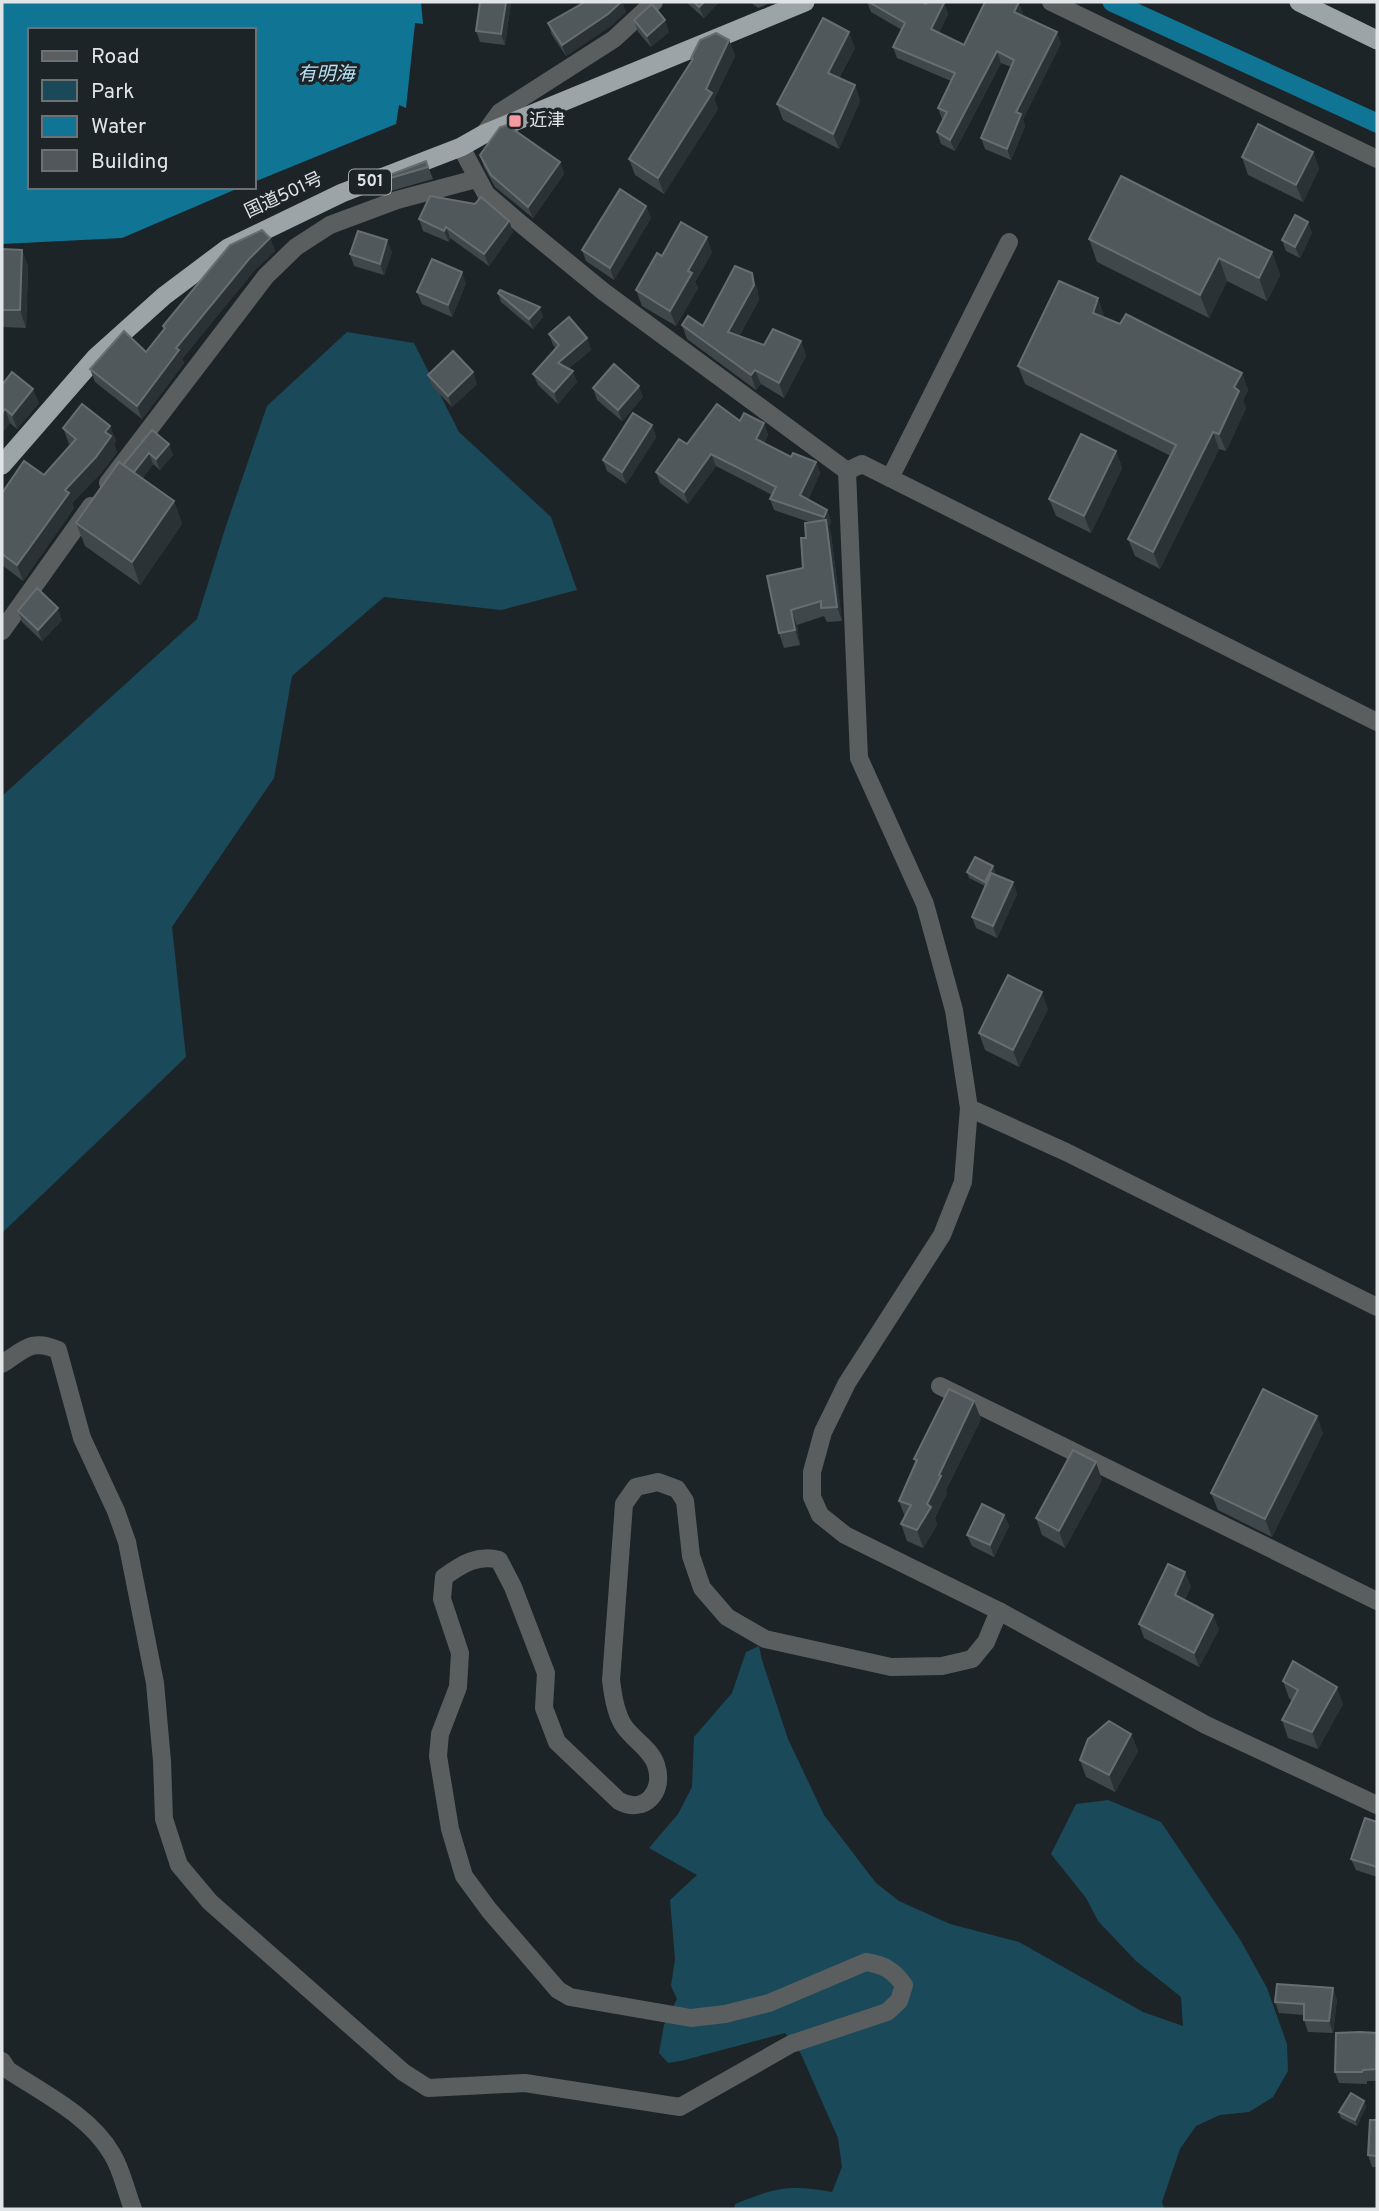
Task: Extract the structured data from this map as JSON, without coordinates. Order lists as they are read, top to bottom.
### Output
{
  "streets": {
    "highway": ["501", "国道501号"]
  },
  "water": ["有明海"],
  "places": {
    "transit": ["近津"]
  },
  "legend": [
    "Road",
    "Park",
    "Water",
    "Building"
  ]
}
